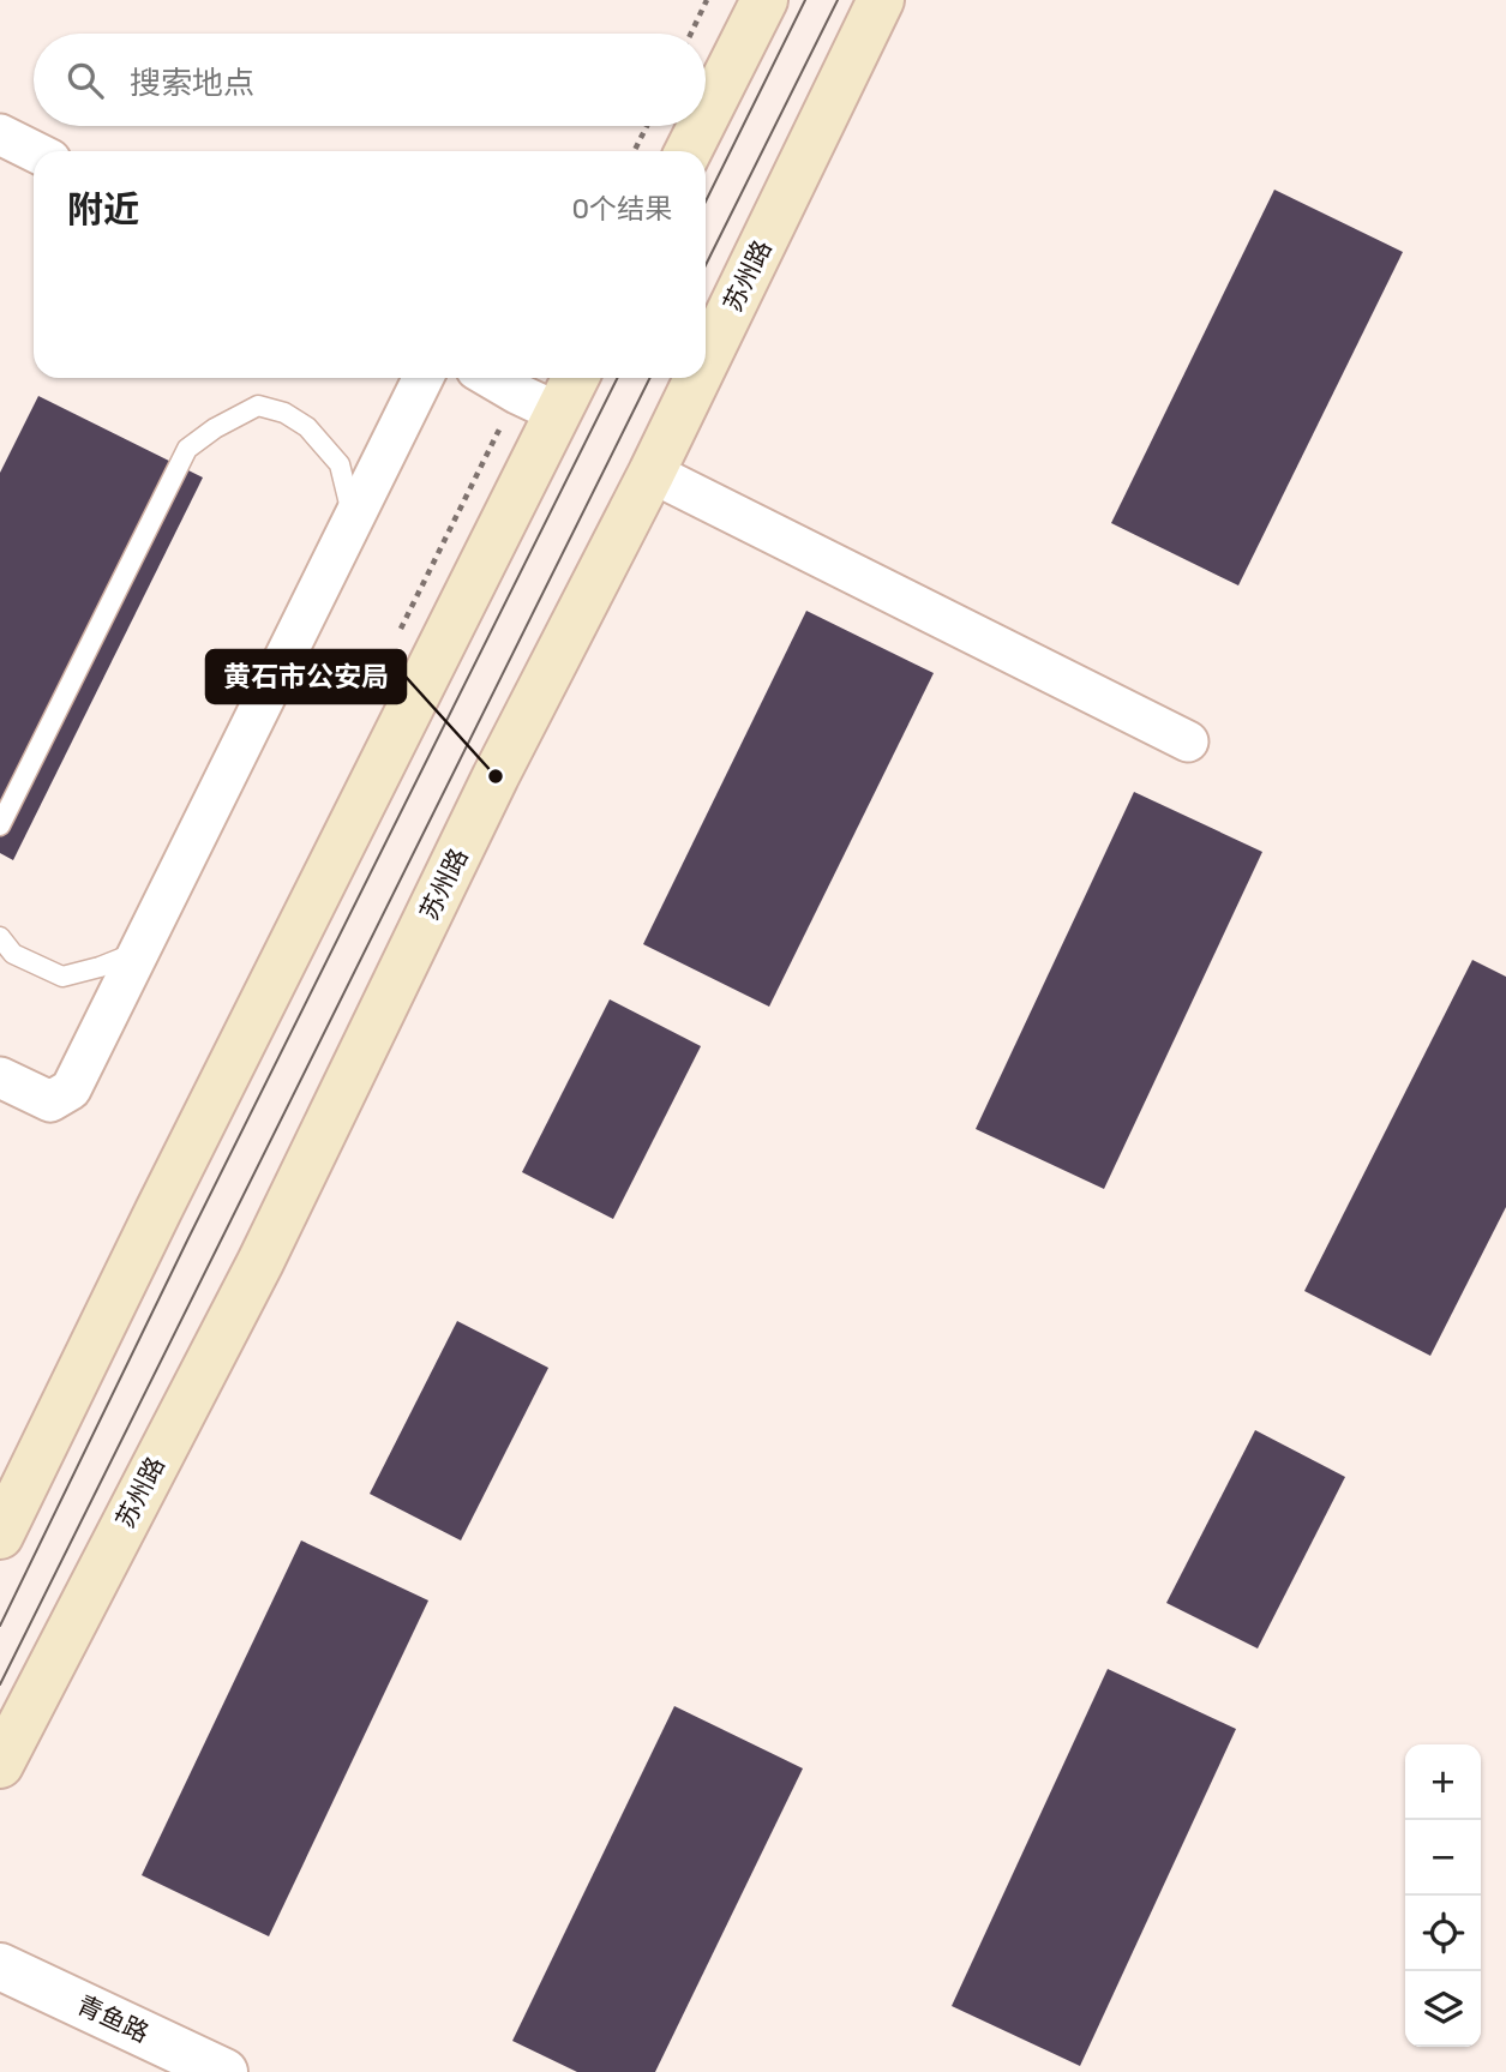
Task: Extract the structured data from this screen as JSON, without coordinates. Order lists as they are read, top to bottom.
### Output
{
  "streets": {
    "main road": ["苏州路"],
    "street": ["青鱼路"]
  },
  "places": ["黄石市公安局"],
  "page": {
    "search": "搜索地点",
    "heading": ["附近", "0个结果"],
    "map_buttons": ["+", "−"]
  }
}
